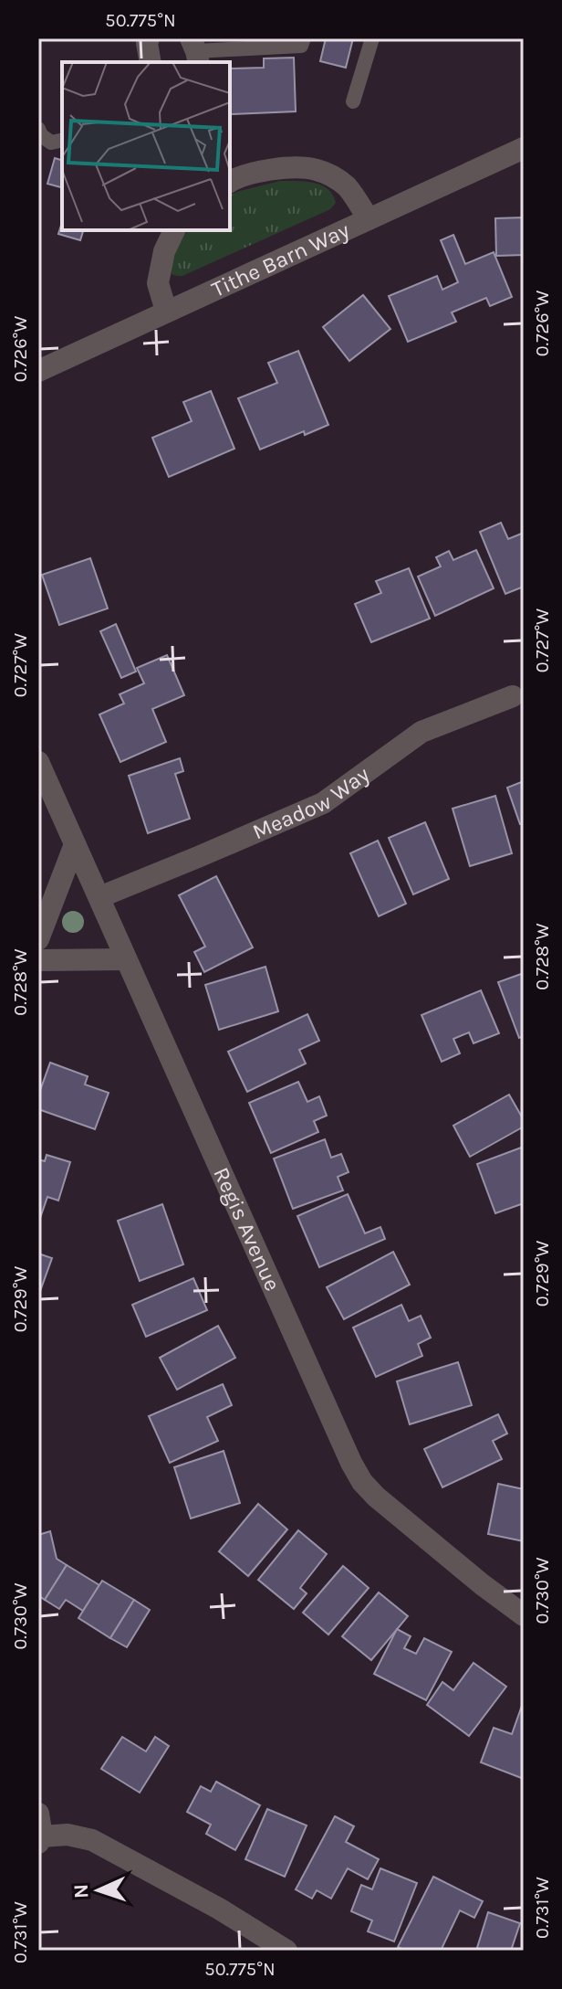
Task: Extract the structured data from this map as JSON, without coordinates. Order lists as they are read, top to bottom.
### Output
{
  "streets": {
    "street": ["Tithe Barn Way", "Meadow Way", "Regis Avenue"]
  },
  "crossings": [
    ["Meadow Way", "Regis Avenue"]
  ],
  "north": "left",
  "coordinates": [
    "50.775°N",
    "0.726°W",
    "0.727°W",
    "0.728°W",
    "0.729°W",
    "0.730°W",
    "0.731°W"
  ]
}
